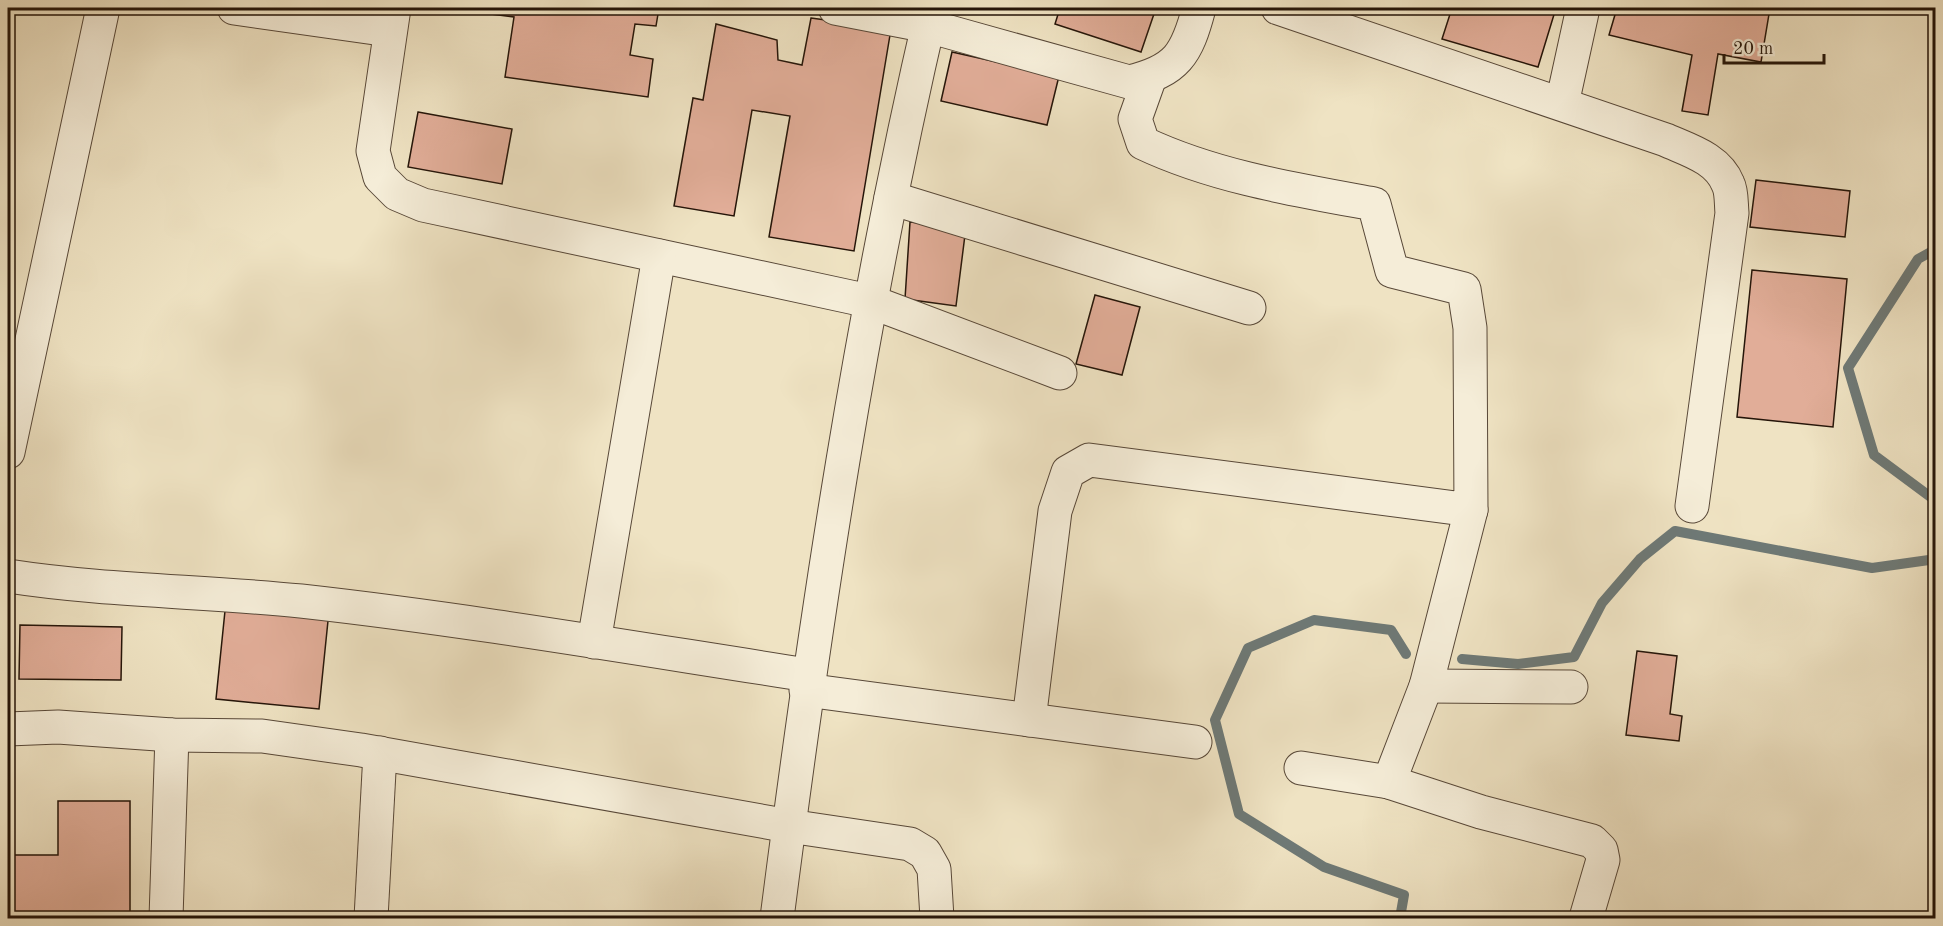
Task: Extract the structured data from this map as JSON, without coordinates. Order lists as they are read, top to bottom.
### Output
{
  "scale_bar": "20 m"
}
